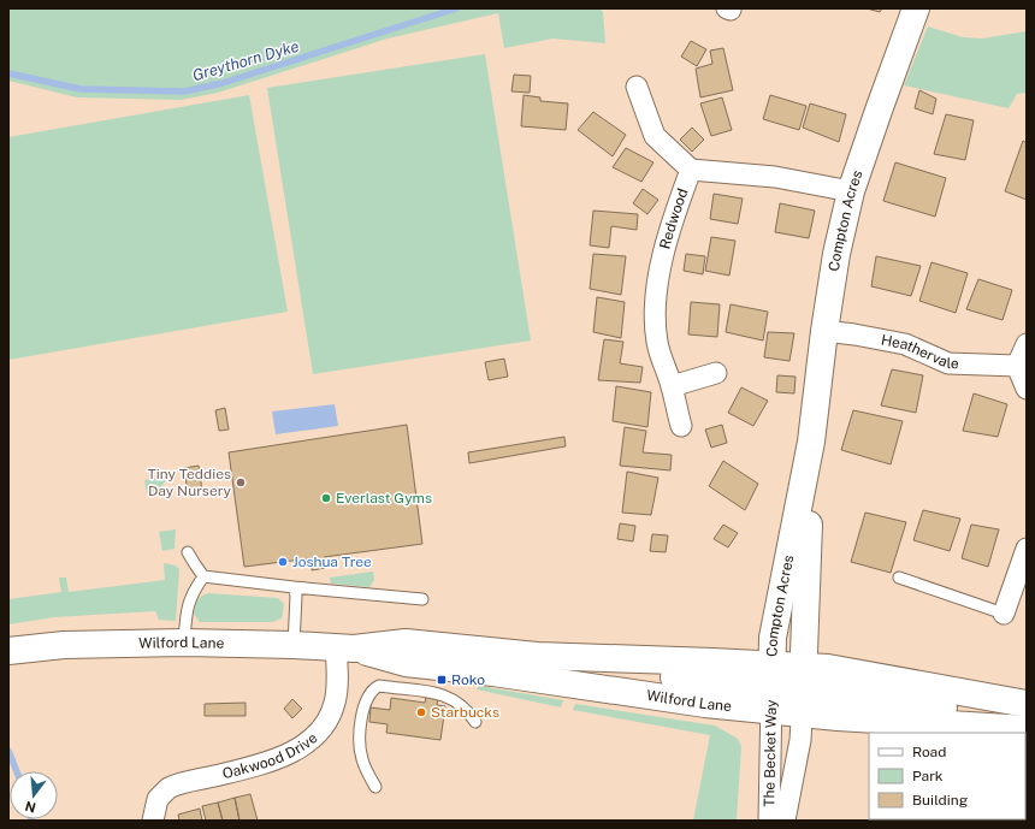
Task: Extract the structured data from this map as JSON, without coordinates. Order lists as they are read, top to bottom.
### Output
{
  "streets": {
    "main road": ["Compton Acres", "Wilford Lane"],
    "street": [
      "Redwood",
      "Heathervale",
      "Oakwood Drive",
      "The Becket Way"
    ]
  },
  "crossings": [
    ["Redwood", "Compton Acres"],
    ["Compton Acres", "Heathervale"],
    ["Compton Acres", "Wilford Lane"],
    ["Compton Acres", "The Becket Way"],
    ["Wilford Lane", "Oakwood Drive"],
    ["Wilford Lane", "The Becket Way"]
  ],
  "water": ["Greythorn Dyke"],
  "places": {
    "other": [
      "Tiny Teddies Day Nursery",
      "Everlast Gyms",
      "Joshua Tree",
      "Starbucks"
    ],
    "transit": ["Roko"]
  },
  "legend": ["Road", "Park", "Building"],
  "north": "bottom"
}
